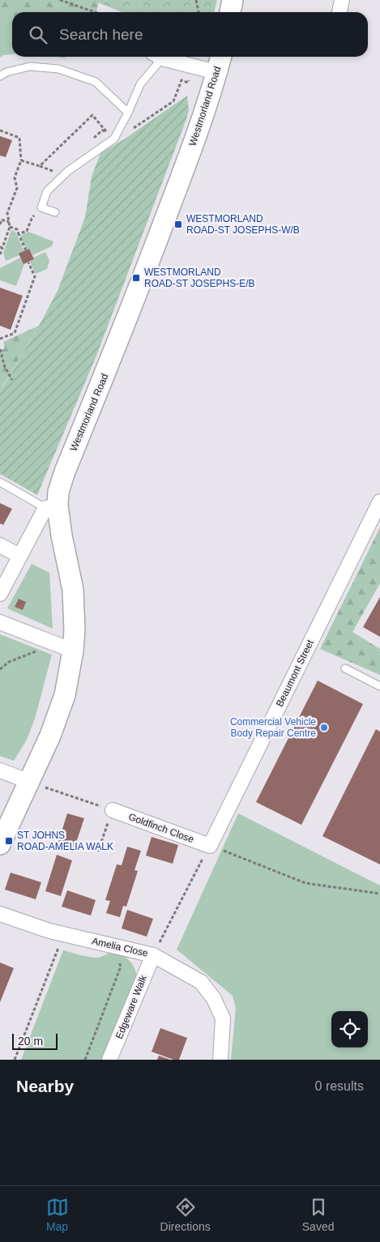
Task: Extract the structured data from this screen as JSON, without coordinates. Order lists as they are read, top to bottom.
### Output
{
  "streets": {
    "street": [
      "Westmorland Road",
      "Beaumont Street",
      "Goldfinch Close",
      "Amelia Close",
      "Edgeware Walk"
    ]
  },
  "crossings": [
    ["Beaumont Street", "Goldfinch Close"],
    ["Amelia Close", "Edgeware Walk"]
  ],
  "places": {
    "transit": ["WESTMORLAND ROAD-ST JOSEPHS-W/B", "WESTMORLAND ROAD-ST JOSEPHS-E/B", "ST JOHNS ROAD-AMELIA WALK"],
    "other": ["Commercial Vehicle Body Repair Centre"]
  },
  "scale_bar": "20 m",
  "page": {
    "search": "Search here",
    "scale": "20 m",
    "heading": ["Nearby", "0 results"],
    "nav": ["Map", "Directions", "Saved"]
  }
}
